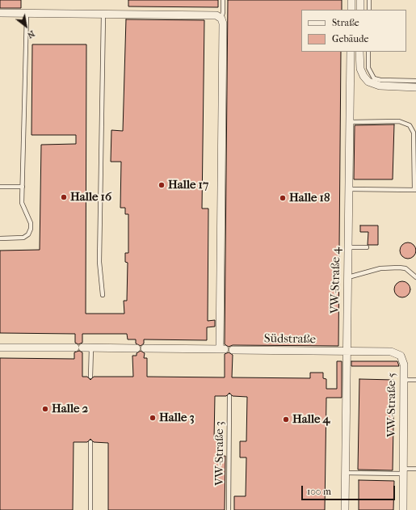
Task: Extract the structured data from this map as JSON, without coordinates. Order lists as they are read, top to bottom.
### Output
{
  "streets": {
    "street": ["VW-Straße 4", "Südstraße", "VW-Straße 5"],
    "lane": ["VW-Straße 3"]
  },
  "crossings": [
    ["VW-Straße 4", "Südstraße"],
    ["VW-Straße 4", "VW-Straße 5"],
    ["Südstraße", "VW-Straße 5"]
  ],
  "places": [
    "Halle 17",
    "Halle 16",
    "Halle 18",
    "Halle 2",
    "Halle 3",
    "Halle 4"
  ],
  "legend": ["Straße", "Gebäude"],
  "scale_bar": "100 m",
  "north": "bottom right"
}
